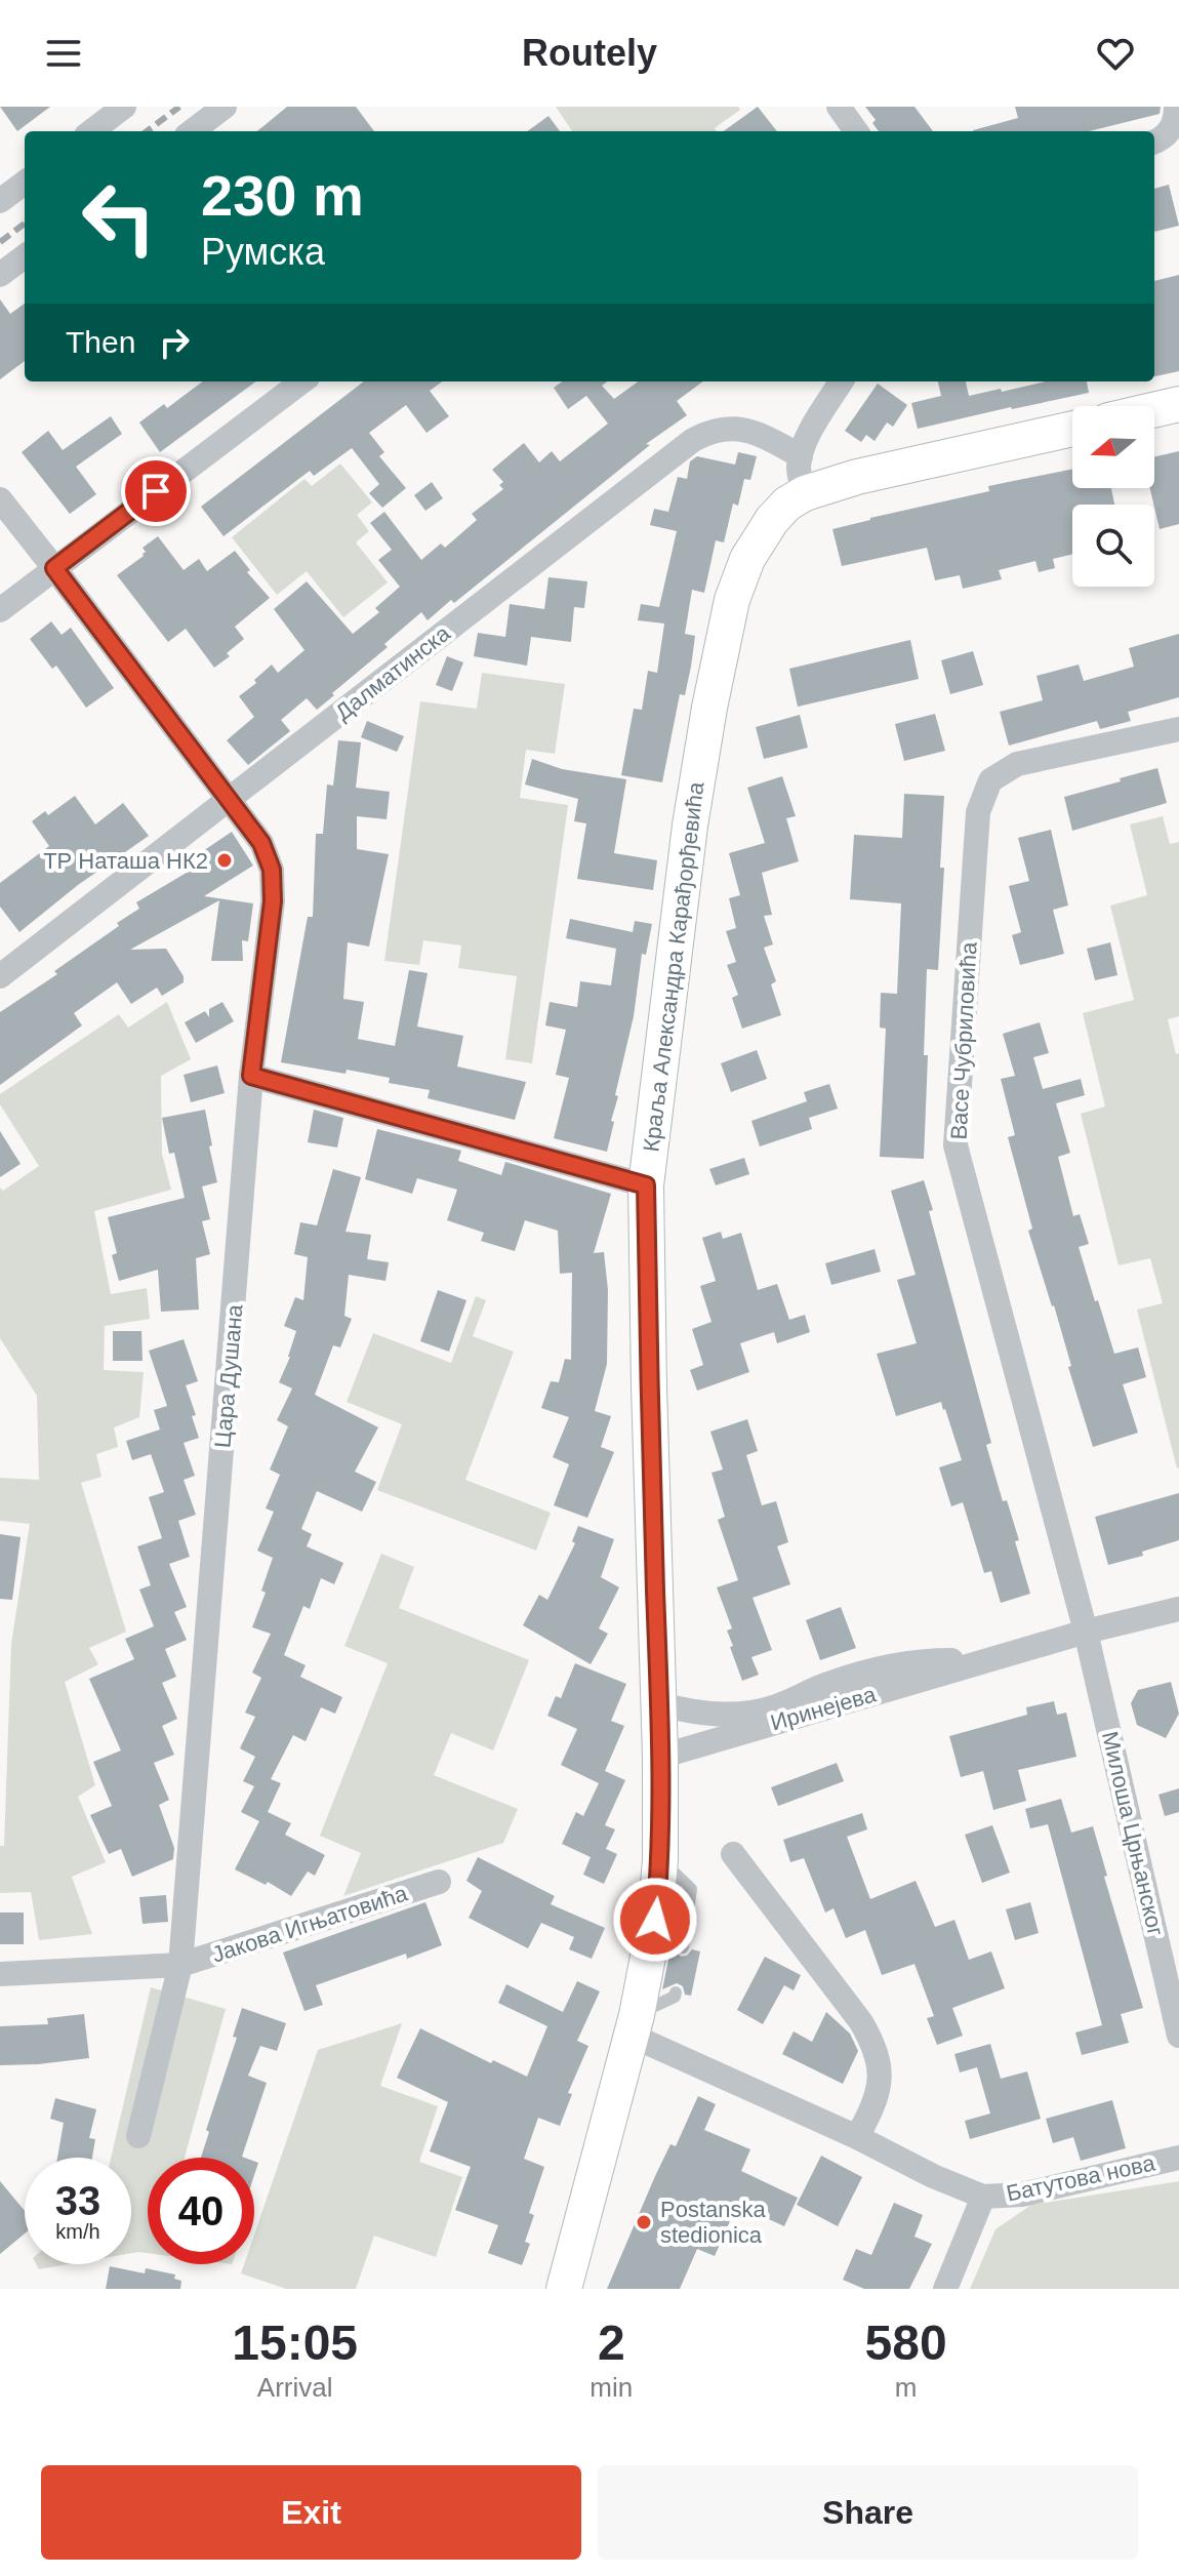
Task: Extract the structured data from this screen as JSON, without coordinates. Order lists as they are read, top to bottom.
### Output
{
  "streets": {
    "street": [
      "Далматинска",
      "Краља Александра Карађорђевића",
      "Васе Чубриловића",
      "Цара Душана",
      "Иринејева",
      "Милоша Црњанског",
      "Јакова Игњатовића",
      "Батутова нова"
    ]
  },
  "crossings": [
    ["Далматинска", "Цара Душана"],
    ["Краља Александра Карађорђевића", "Иринејева"],
    ["Васе Чубриловића", "Иринејева"],
    ["Васе Чубриловића", "Милоша Црњанског"],
    ["Цара Душана", "Јакова Игњатовића"],
    ["Иринејева", "Милоша Црњанског"]
  ],
  "places": ["ТР Наташа НК2", "Postanska stedionica"],
  "north": "left",
  "page": {
    "header": "Routely",
    "turn": ["230 m", "Румска"],
    "then": "Then",
    "speed": "33 km/h",
    "limit": "40",
    "eta": [
      "15:05",
      "Arrival",
      "2",
      "min",
      "580",
      "m"
    ],
    "buttons": ["Exit", "Share"]
  }
}
